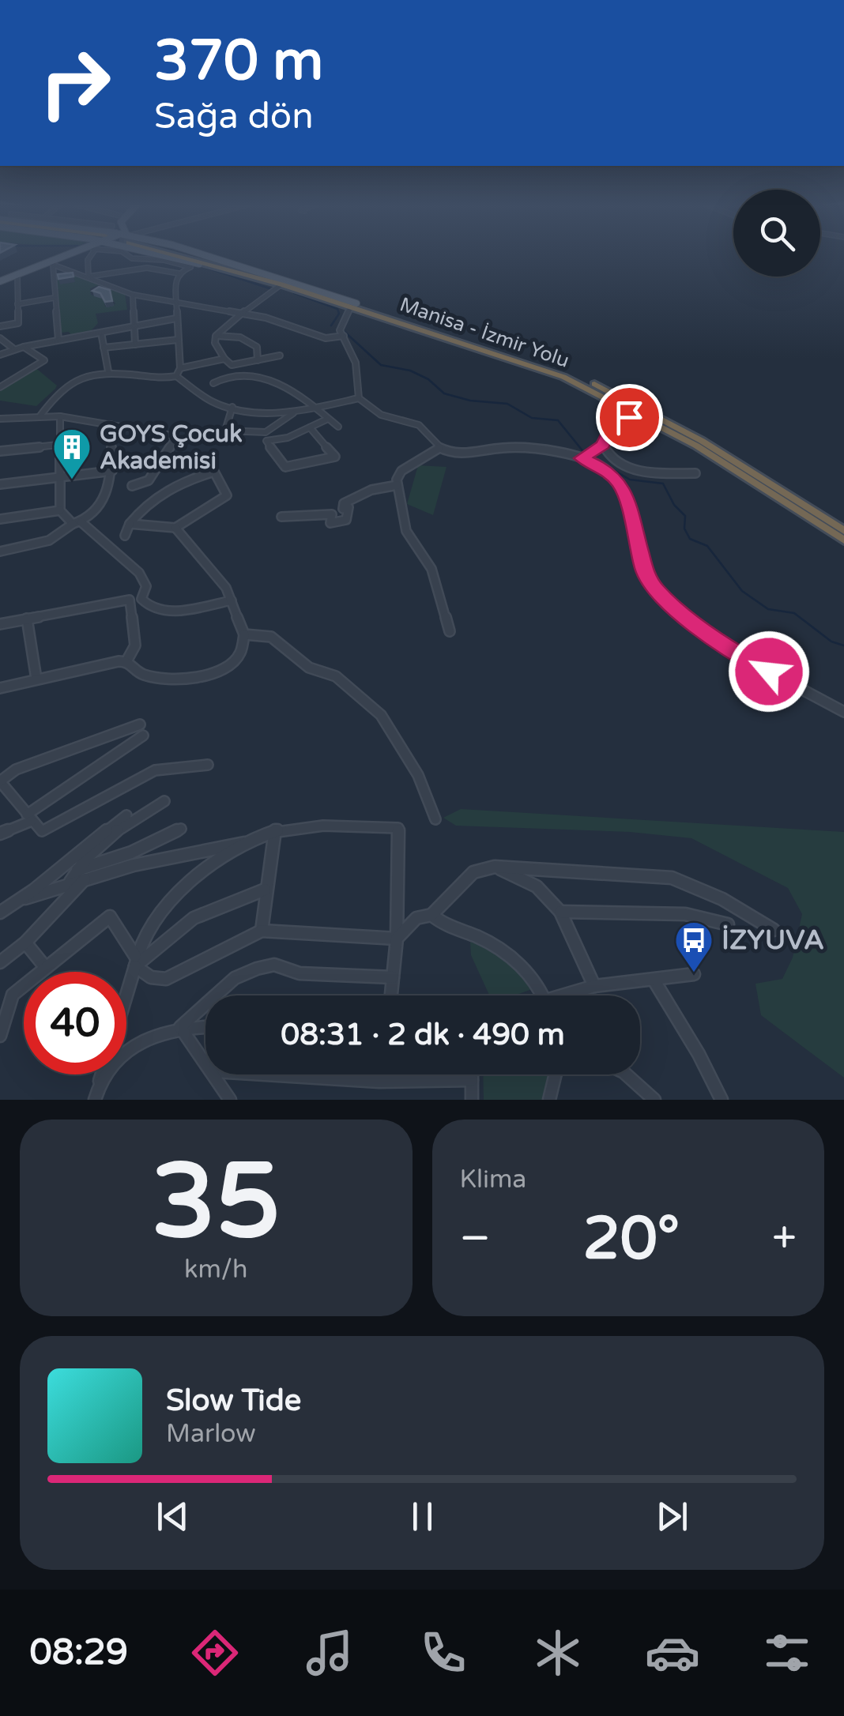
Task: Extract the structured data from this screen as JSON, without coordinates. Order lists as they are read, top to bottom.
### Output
{
  "streets": {
    "highway": ["Manisa - İzmir Yolu"]
  },
  "places": {
    "building": ["GOYS Çocuk Akademisi"],
    "bus stop": ["İZYUVA"]
  },
  "page": {
    "turn": ["370 m", "Sağa dön"],
    "limit": "40",
    "trip": "08:31 · 2 dk · 490 m",
    "tile": [
      ["35", "km/h"],
      "Klima"
    ],
    "heat": ["−", "20°", "+"],
    "song": ["Slow Tide", "Marlow"],
    "tabs": "08:29"
  }
}
